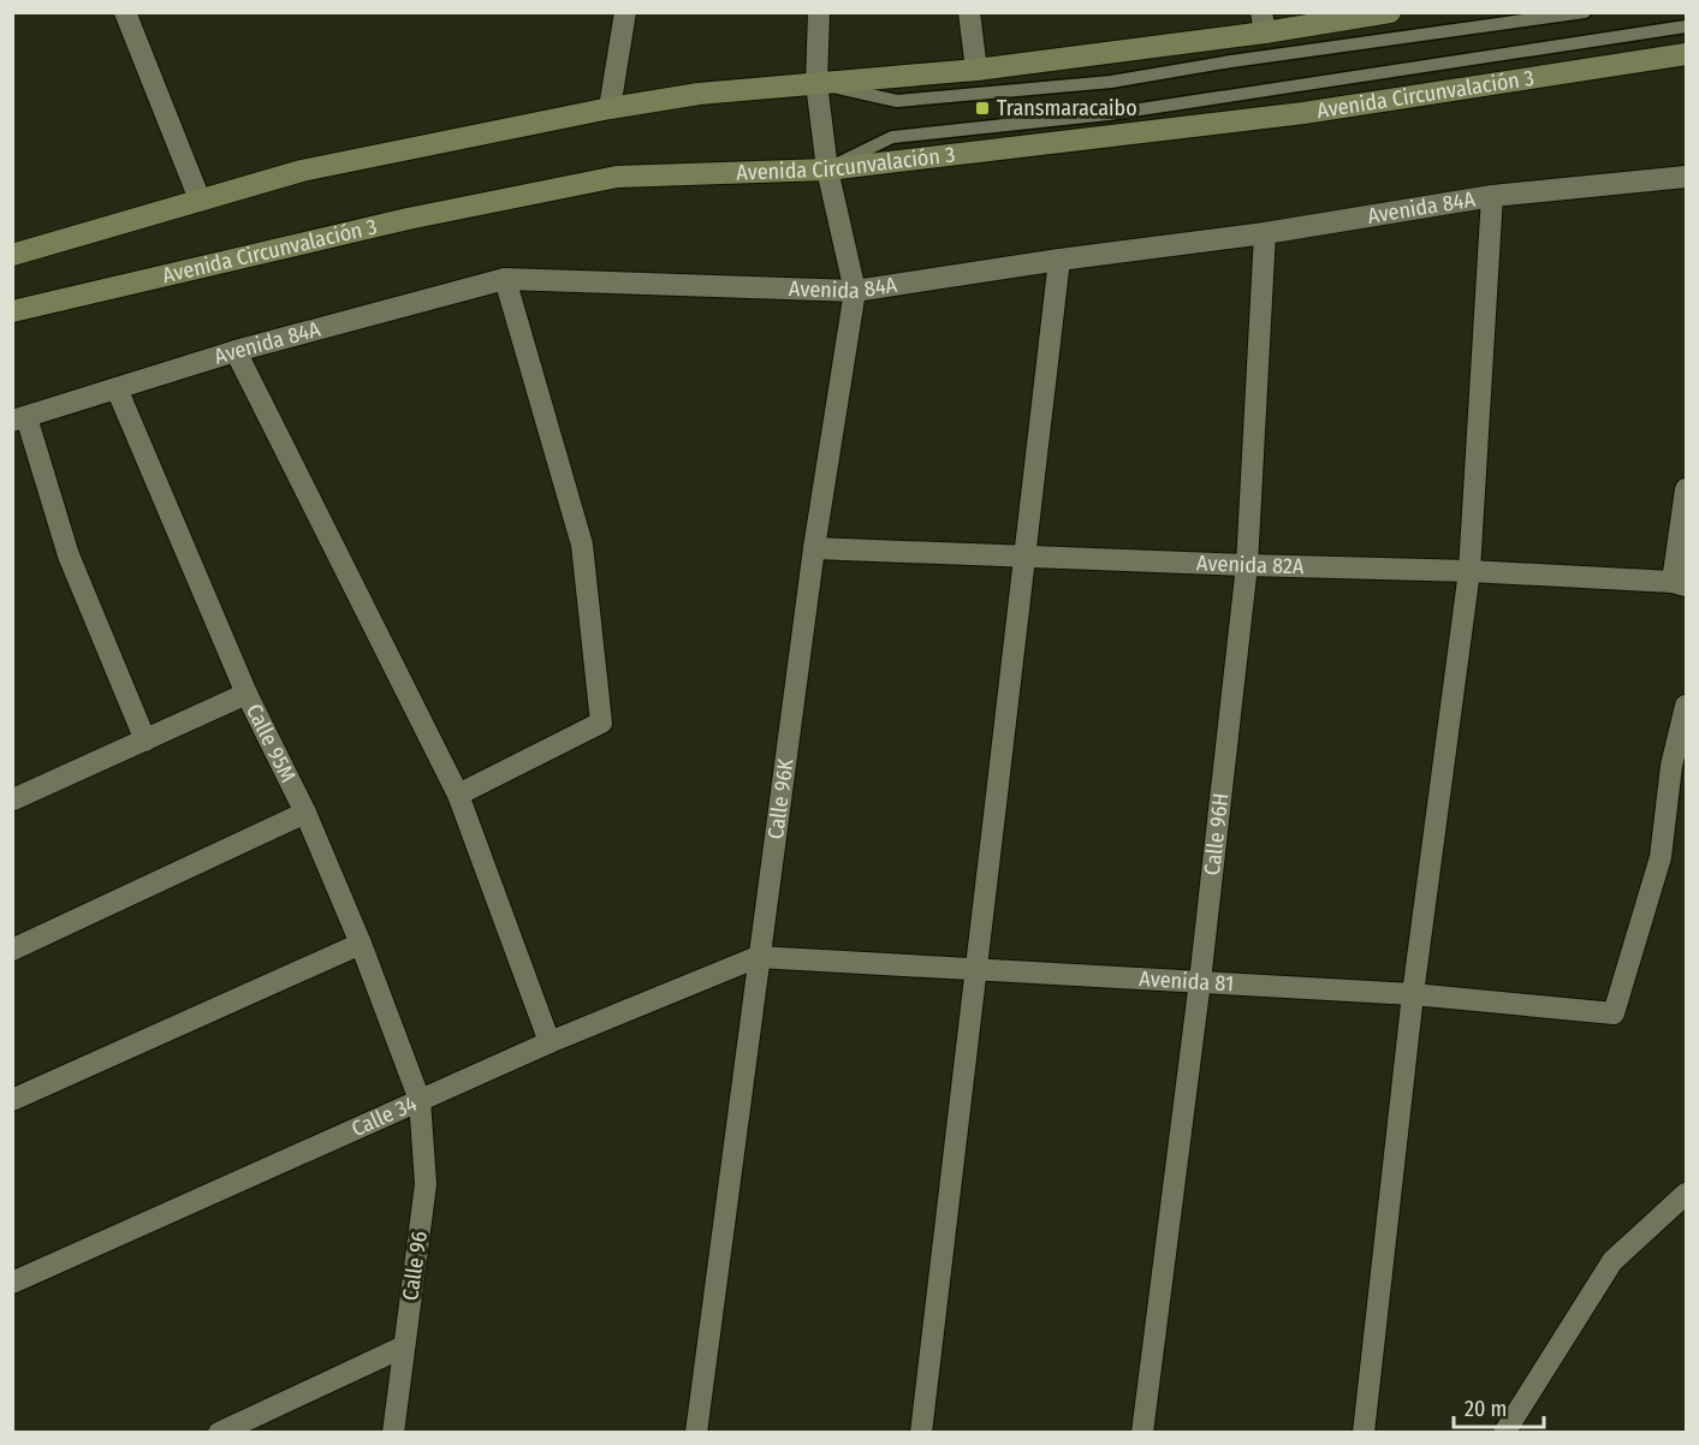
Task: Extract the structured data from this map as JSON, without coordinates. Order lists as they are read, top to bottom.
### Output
{
  "streets": {
    "main road": ["Avenida Circunvalación 3"],
    "street": [
      "Avenida 84A",
      "Avenida 82A",
      "Calle 95M",
      "Calle 96K",
      "Calle 96H",
      "Avenida 81",
      "Calle 34",
      "Calle 96"
    ]
  },
  "crossings": [
    ["Avenida Circunvalación 3", "Calle 96K"],
    ["Avenida 84A", "Calle 95M"],
    ["Avenida 84A", "Calle 96K"],
    ["Avenida 84A", "Calle 96H"],
    ["Avenida 82A", "Calle 96K"],
    ["Avenida 82A", "Calle 96H"],
    ["Calle 95M", "Calle 34"],
    ["Calle 95M", "Calle 96"],
    ["Calle 96K", "Avenida 81"],
    ["Calle 96K", "Calle 34"],
    ["Calle 96H", "Avenida 81"],
    ["Avenida 81", "Calle 34"],
    ["Calle 34", "Calle 96"]
  ],
  "places": {
    "transit": ["Transmaracaibo"]
  },
  "scale_bar": "20 m"
}
